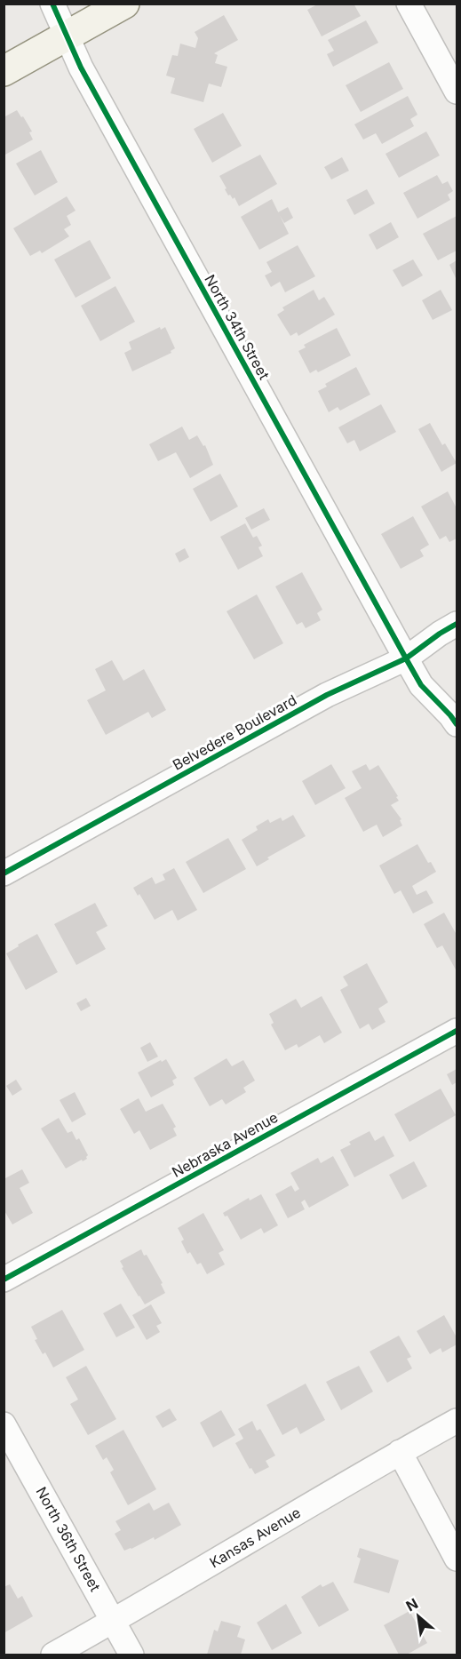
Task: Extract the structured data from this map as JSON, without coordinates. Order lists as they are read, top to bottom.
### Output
{
  "streets": {
    "street": [
      "North 34th Street",
      "Belvedere Boulevard",
      "Nebraska Avenue",
      "Kansas Avenue",
      "North 36th Street"
    ]
  },
  "crossings": [
    ["North 34th Street", "Belvedere Boulevard"],
    ["Kansas Avenue", "North 36th Street"]
  ],
  "north": "top left"
}
